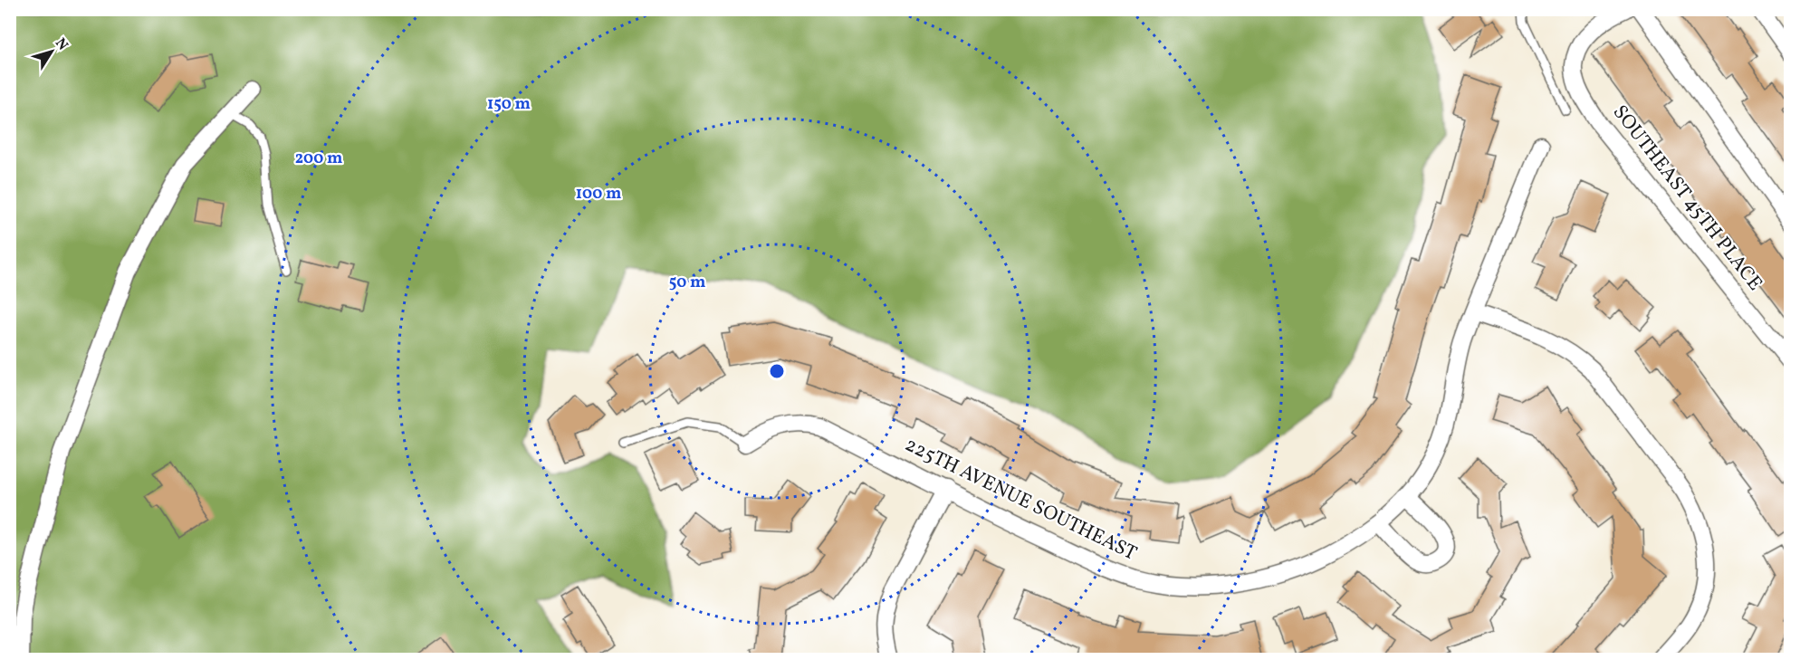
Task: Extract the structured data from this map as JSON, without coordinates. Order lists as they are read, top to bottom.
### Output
{
  "streets": {
    "street": ["SOUTHEAST 45TH PLACE", "225TH AVENUE SOUTHEAST"]
  },
  "north": "top right",
  "rings": [
    "150 m",
    "200 m",
    "100 m",
    "50 m"
  ]
}
